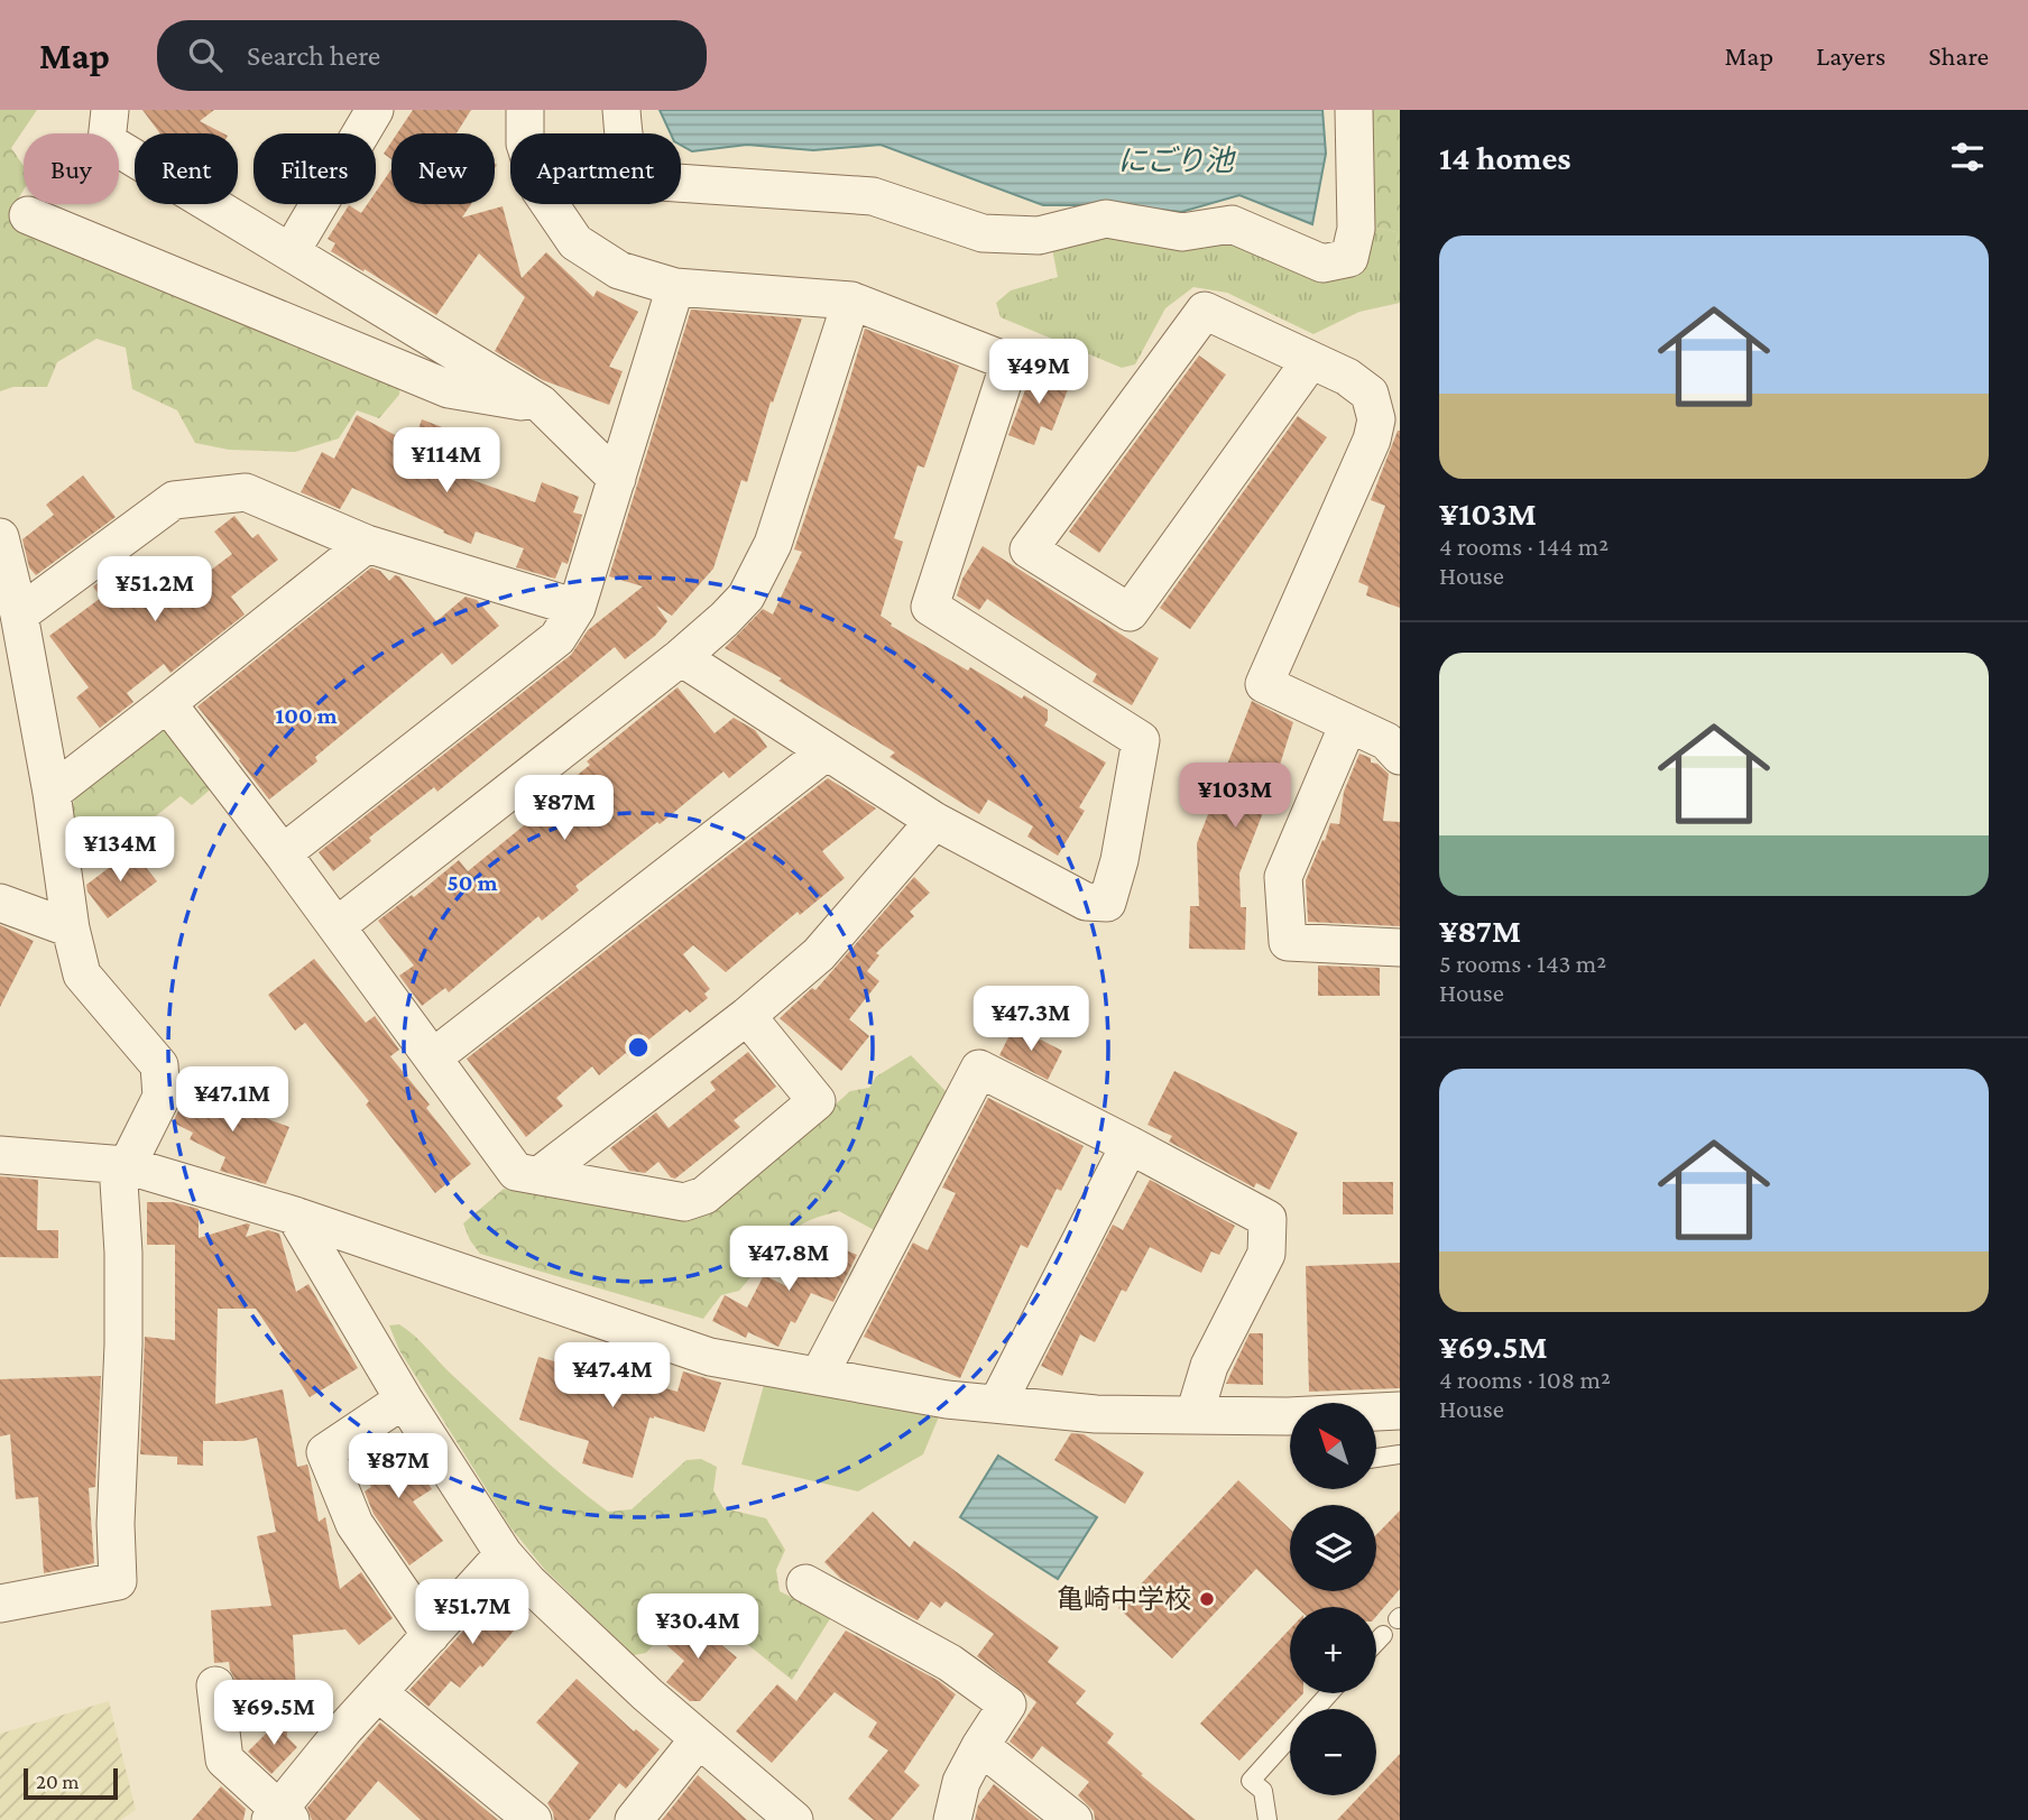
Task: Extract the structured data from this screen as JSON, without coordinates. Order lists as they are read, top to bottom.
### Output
{
  "water": ["にごり池"],
  "places": ["亀崎中学校"],
  "scale_bar": "20 m",
  "north": "top left",
  "page": {
    "header": "Map",
    "search": "Search here",
    "nav": ["Map", "Layers", "Share"],
    "heading": "14 homes",
    "chip": [
      "Buy",
      "Rent",
      "Filters",
      "New",
      "Apartment"
    ],
    "list": [
      {
        "name": "¥103M",
        "note": "4 rooms · 144 m² · House"
      },
      {
        "name": "¥87M",
        "note": "5 rooms · 143 m² · House"
      },
      {
        "name": "¥69.5M",
        "note": "4 rooms · 108 m² · House"
      }
    ],
    "price": [
      "¥49M",
      "¥114M",
      "¥51.2M",
      "¥103M",
      "¥87M",
      "¥134M",
      "¥47.3M",
      "¥47.1M",
      "¥47.8M",
      "¥47.4M",
      "¥87M",
      "¥51.7M",
      "¥30.4M",
      "¥69.5M"
    ],
    "map_buttons": ["+", "−"],
    "scale": "20 m"
  },
  "rings": ["100 m", "50 m"]
}
